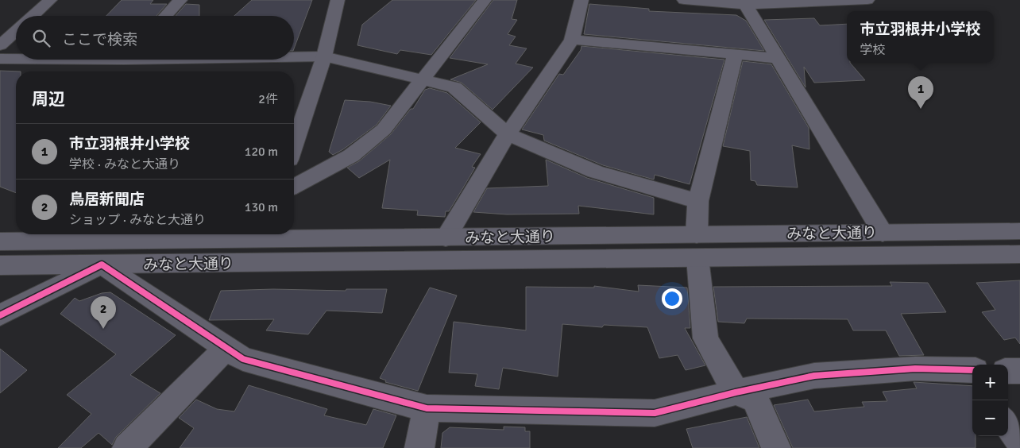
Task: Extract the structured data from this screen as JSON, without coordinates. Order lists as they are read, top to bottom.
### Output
{
  "streets": {
    "street": ["みなと大通り"]
  },
  "page": {
    "popup": ["市立羽根井小学校", "学校"],
    "search": "ここで検索",
    "heading": ["周辺", "2件"],
    "pins": ["1", "2"],
    "list": [
      {
        "mark": "1",
        "name": "市立羽根井小学校",
        "note": "学校 · みなと大通り",
        "value": "120 m"
      },
      {
        "mark": "2",
        "name": "鳥居新聞店",
        "note": "ショップ · みなと大通り",
        "value": "130 m"
      }
    ],
    "map_buttons": ["+", "−"]
  }
}
